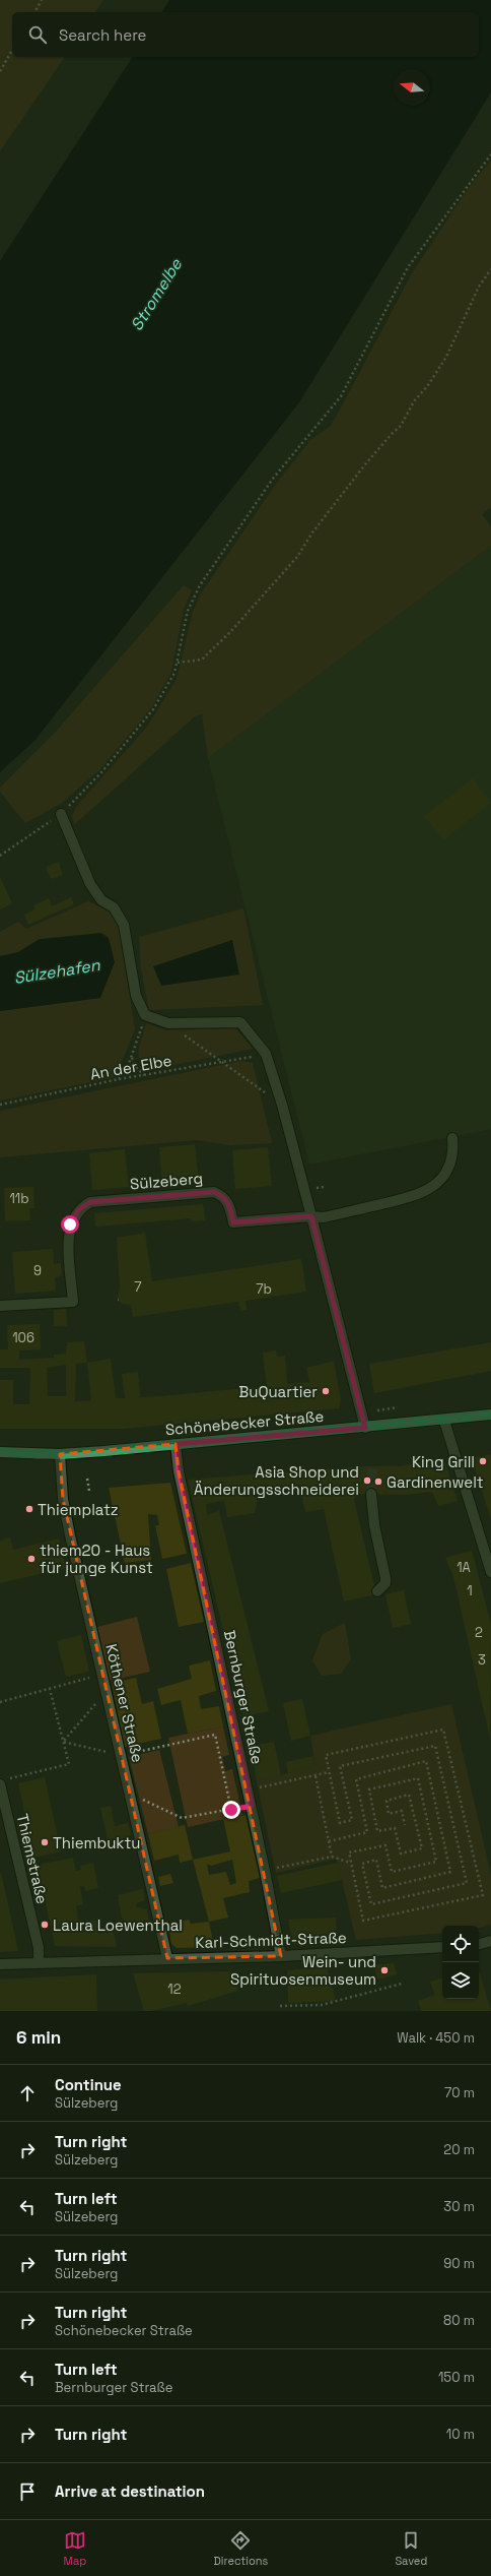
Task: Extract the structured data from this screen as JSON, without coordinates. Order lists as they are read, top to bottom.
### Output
{
  "streets": {
    "main road": ["Schönebecker Straße"],
    "street": [
      "Sülzeberg",
      "Bernburger Straße",
      "Köthener Straße",
      "Thiemstraße",
      "Karl-Schmidt-Straße"
    ],
    "path": ["An der Elbe"]
  },
  "crossings": [
    ["Schönebecker Straße", "Bernburger Straße"],
    ["Schönebecker Straße", "Köthener Straße"],
    ["Bernburger Straße", "Karl-Schmidt-Straße"],
    ["Köthener Straße", "Karl-Schmidt-Straße"],
    ["Thiemstraße", "Karl-Schmidt-Straße"]
  ],
  "water": ["Stromelbe", "Sülzehafen"],
  "places": [
    "BuQuartier",
    "King Grill",
    "Asia Shop und Änderungsschneiderei",
    "Gardinenwelt",
    "Thiemplatz",
    "thiem20 - Haus für junge Kunst",
    "Thiembuktu",
    "Laura Loewenthal",
    "Wein- und Spirituosenmuseum"
  ],
  "house_numbers": [
    "11b",
    "9",
    "7",
    "7b",
    "106",
    "1A",
    "1",
    "2",
    "3",
    "12"
  ],
  "north": "left",
  "page": {
    "search": "Search here",
    "heading": ["6 min", "Walk · 450 m"],
    "list": [
      ["Continue", "Sülzeberg", "70 m"],
      ["Turn right", "Sülzeberg", "20 m"],
      ["Turn left", "Sülzeberg", "30 m"],
      ["Turn right", "Sülzeberg", "90 m"],
      ["Turn right", "Schönebecker Straße", "80 m"],
      ["Turn left", "Bernburger Straße", "150 m"],
      ["Turn right", "10 m"],
      "Arrive at destination"
    ],
    "nav": ["Map", "Directions", "Saved"]
  }
}
